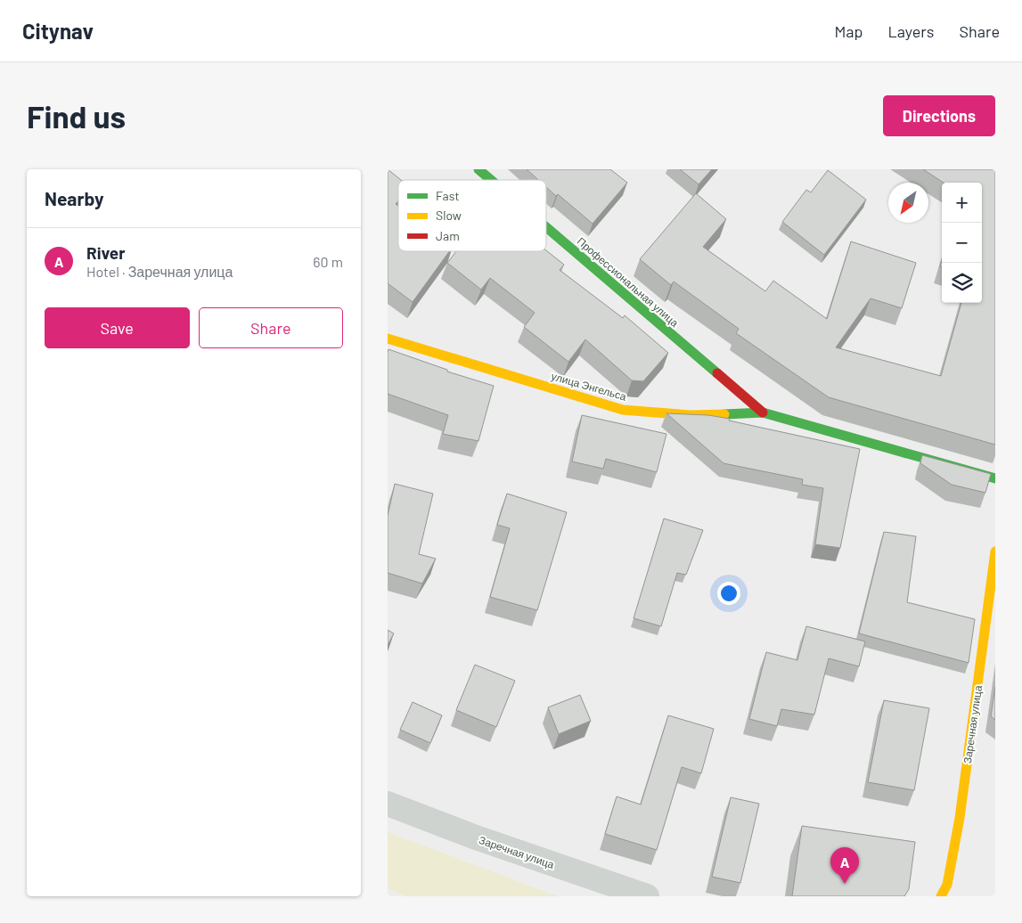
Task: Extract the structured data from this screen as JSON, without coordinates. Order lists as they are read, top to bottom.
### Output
{
  "streets": {
    "street": ["Профессиональная улица", "улица Энгельса", "Заречная улица"]
  },
  "crossings": [
    ["Профессиональная улица", "улица Энгельса"]
  ],
  "legend": ["Fast", "Slow", "Jam"],
  "north": "bottom left",
  "page": {
    "header": "Citynav",
    "nav": ["Map", "Layers", "Share"],
    "buttons": [
      "Directions",
      ["Save", "Share"]
    ],
    "title": "Find us",
    "heading": "Nearby",
    "map_buttons": ["+", "−"],
    "list": [
      {
        "mark": "A",
        "name": "River",
        "note": "Hotel · Заречная улица",
        "value": "60 m"
      }
    ],
    "pins": "A"
  }
}
